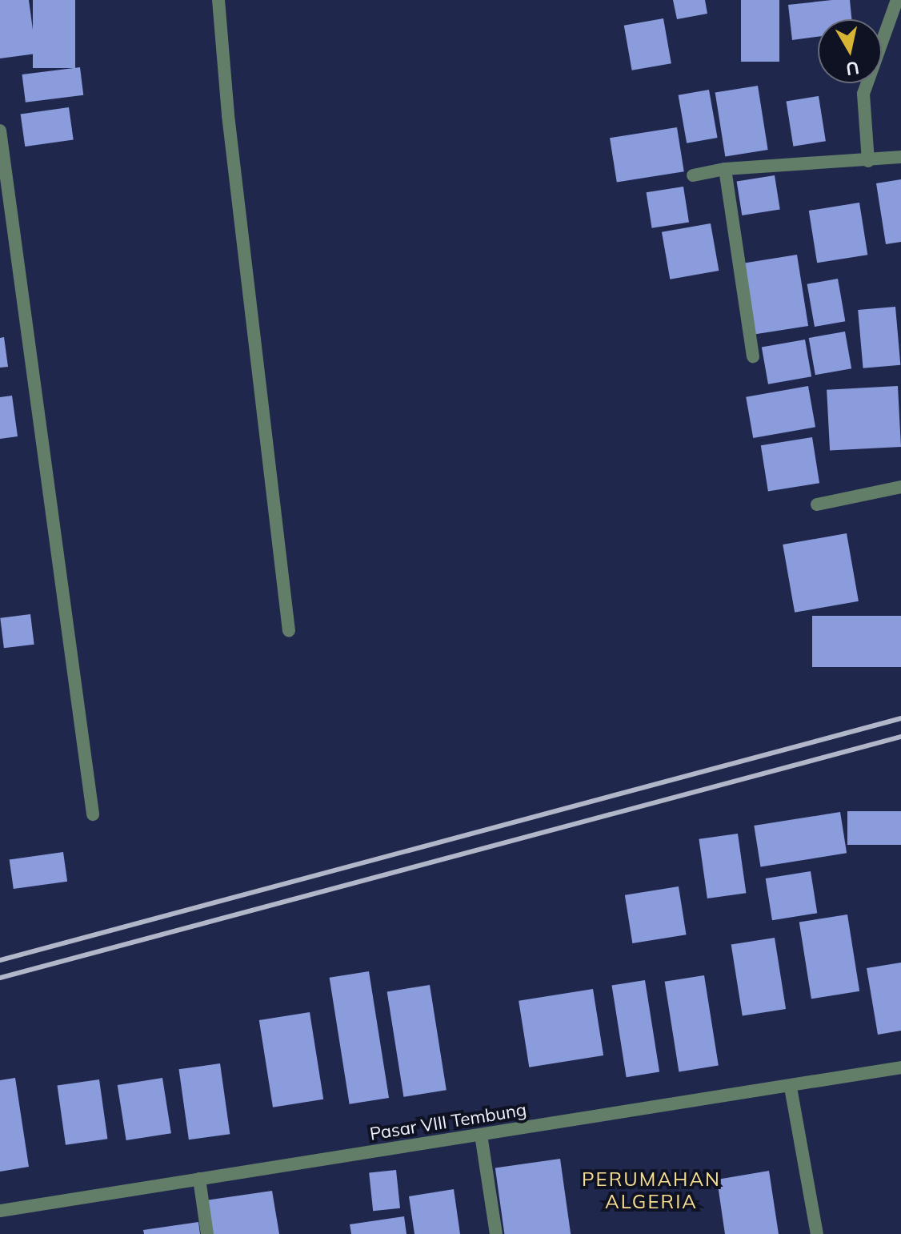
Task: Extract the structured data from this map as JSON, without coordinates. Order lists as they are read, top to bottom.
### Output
{
  "streets": {
    "street": ["Pasar VIII Tembung"]
  },
  "districts": ["PERUMAHAN ALGERIA"],
  "north": "bottom"
}
